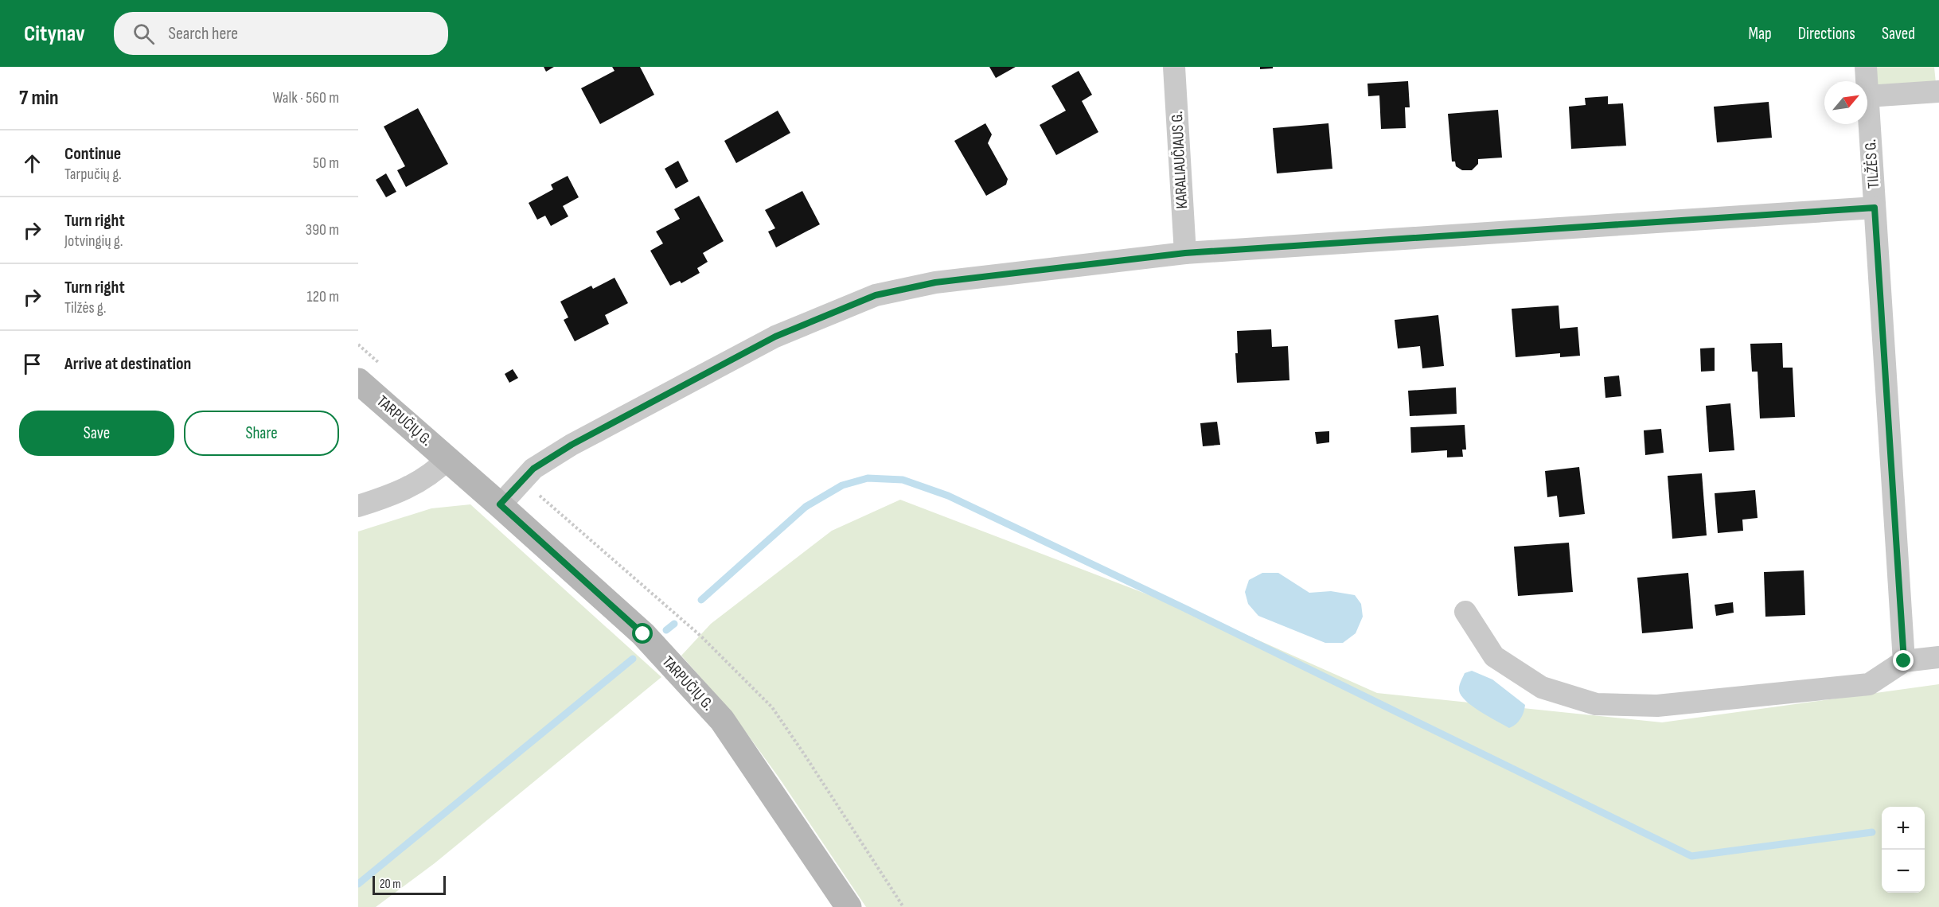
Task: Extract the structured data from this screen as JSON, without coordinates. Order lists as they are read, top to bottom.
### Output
{
  "streets": {
    "main road": ["TARPUČIŲ G."],
    "street": ["KARALIAUČIAUS G.", "TILŽĖS G."]
  },
  "scale_bar": "20 m",
  "north": "top right",
  "page": {
    "header": "Citynav",
    "search": "Search here",
    "nav": ["Map", "Directions", "Saved"],
    "heading": ["7 min", "Walk · 560 m"],
    "list": [
      ["Continue", "Tarpučių g.", "50 m"],
      ["Turn right", "Jotvingių g.", "390 m"],
      ["Turn right", "Tilžės g.", "120 m"],
      "Arrive at destination"
    ],
    "buttons": ["Save", "Share"],
    "map_buttons": ["+", "−"],
    "scale": "20 m"
  }
}
